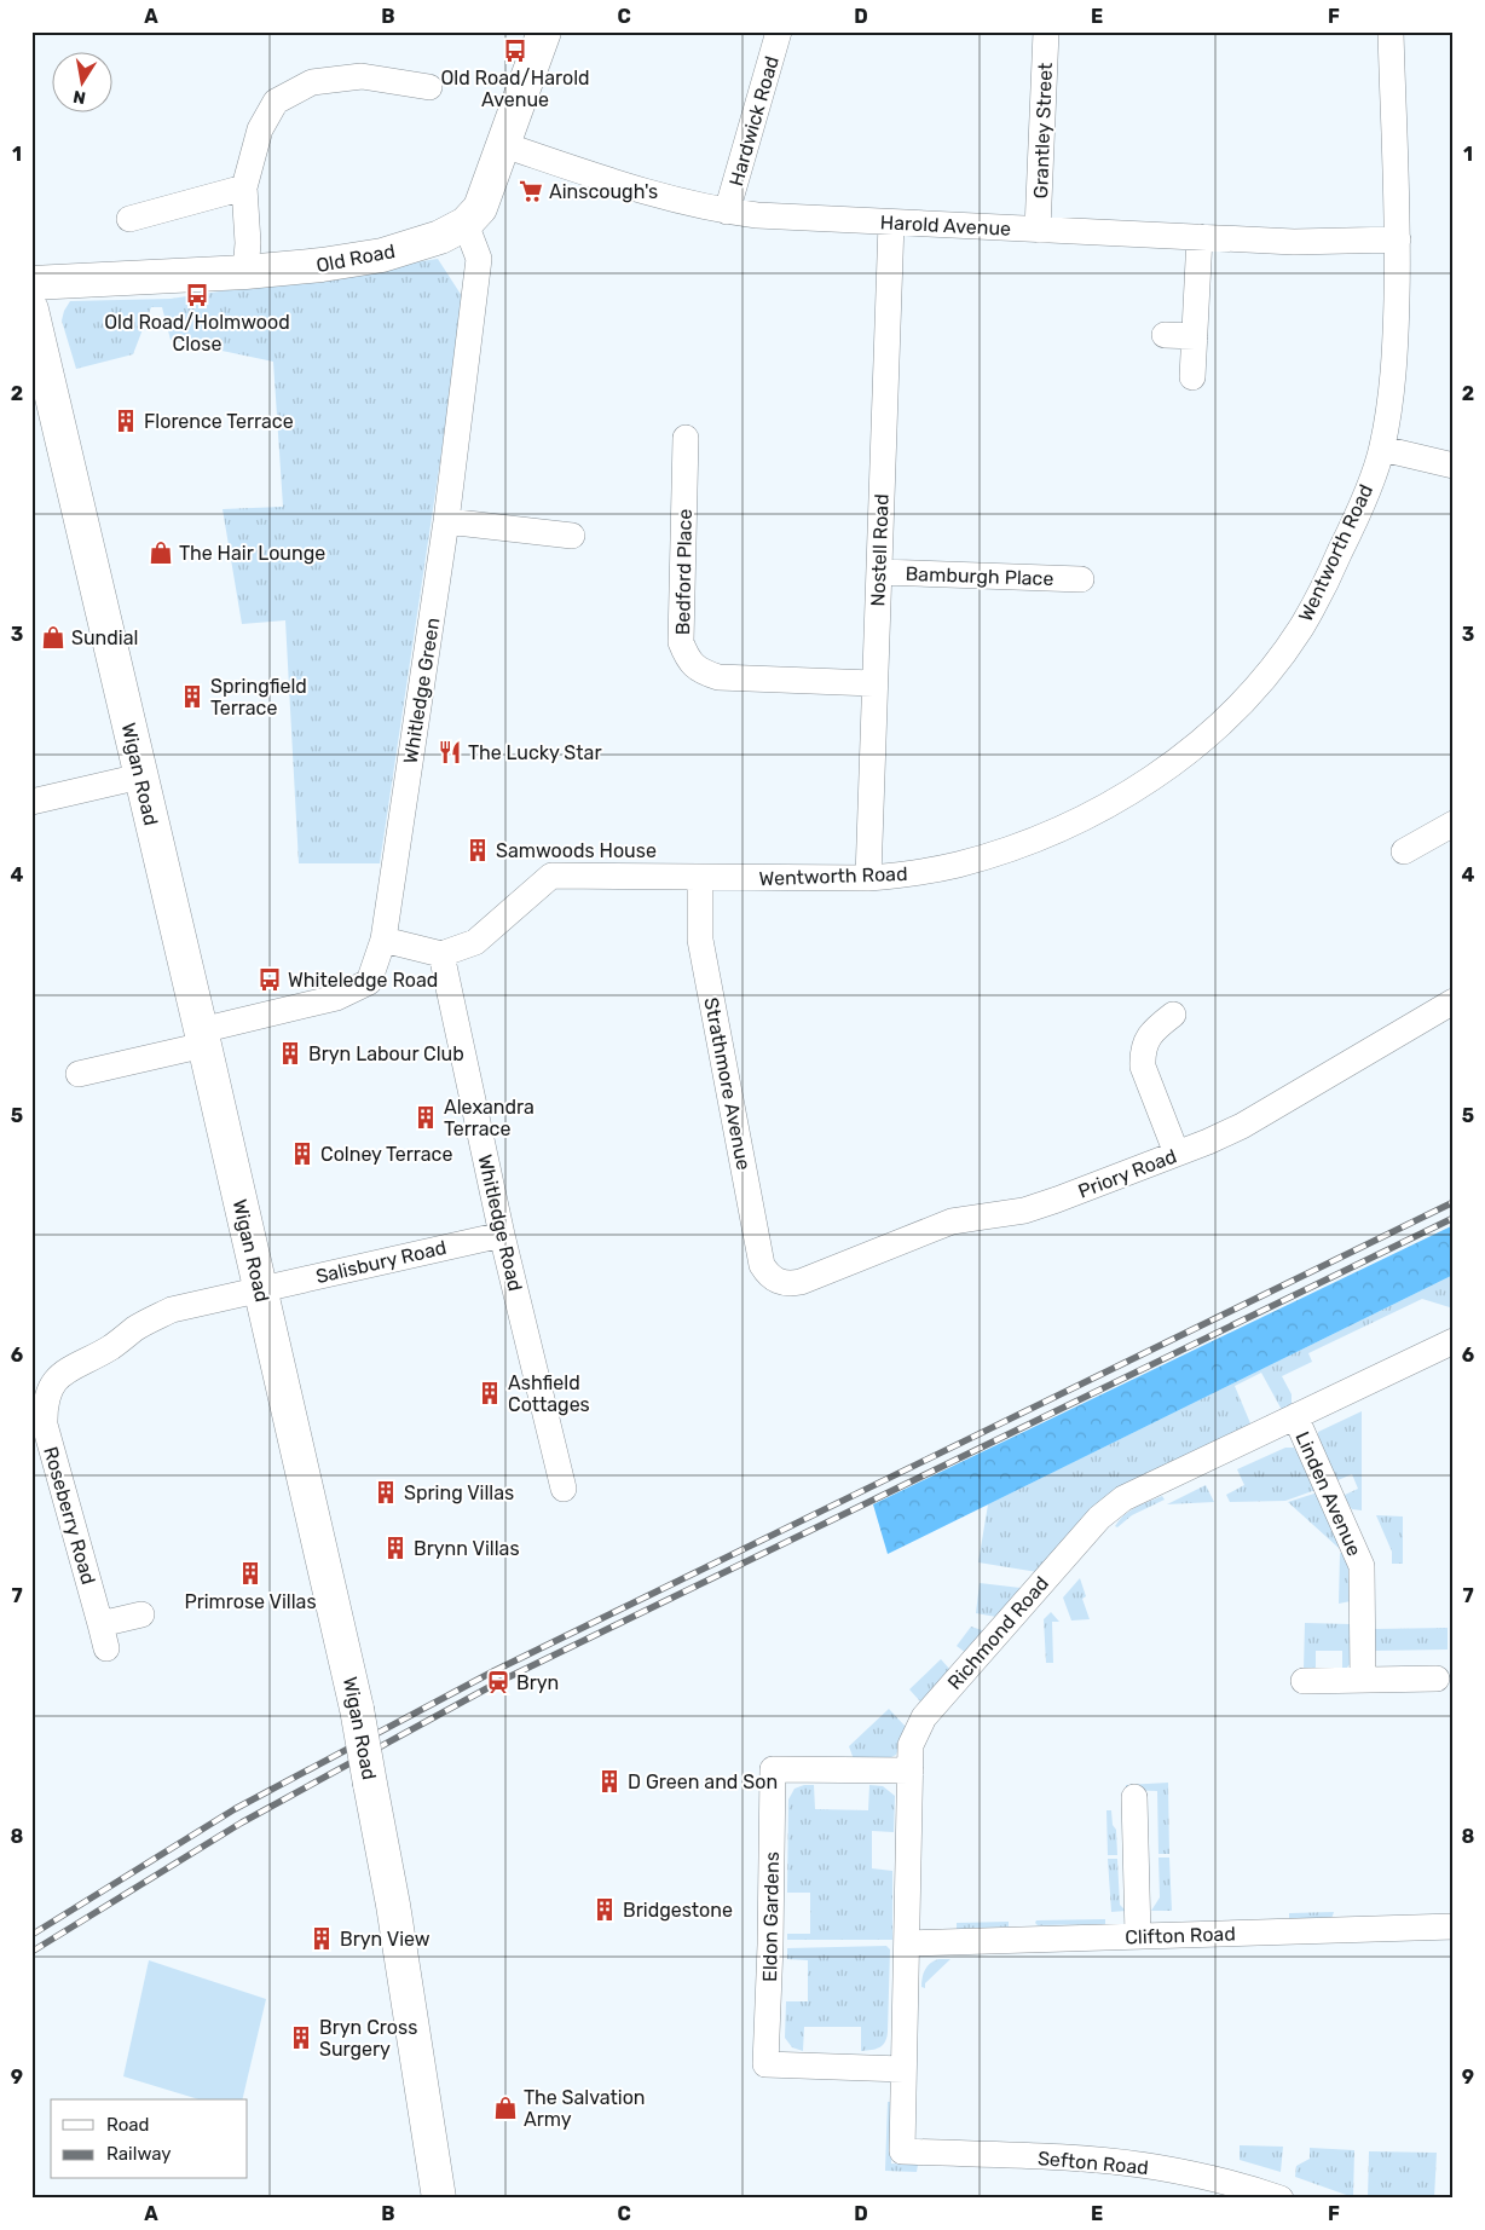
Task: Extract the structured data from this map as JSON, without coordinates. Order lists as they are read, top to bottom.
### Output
{
  "streets": {
    "main road": ["Old Road", "Wigan Road"],
    "street": [
      "Hardwick Road",
      "Grantley Street",
      "Harold Avenue",
      "Nostell Road",
      "Wentworth Road",
      "Bedford Place",
      "Bamburgh Place",
      "Whitledge Green",
      "Strathmore Avenue",
      "Priory Road",
      "Whitledge Road",
      "Salisbury Road",
      "Linden Avenue",
      "Roseberry Road",
      "Richmond Road",
      "Eldon Gardens",
      "Clifton Road",
      "Sefton Road"
    ]
  },
  "crossings": [
    ["Hardwick Road", "Harold Avenue"],
    ["Grantley Street", "Harold Avenue"],
    ["Harold Avenue", "Old Road"],
    ["Harold Avenue", "Nostell Road"],
    ["Harold Avenue", "Wentworth Road"],
    ["Old Road", "Whitledge Green"],
    ["Nostell Road", "Wentworth Road"],
    ["Nostell Road", "Bedford Place"],
    ["Nostell Road", "Bamburgh Place"],
    ["Wentworth Road", "Strathmore Avenue"],
    ["Wentworth Road", "Whitledge Road"],
    ["Whitledge Green", "Wigan Road"],
    ["Wigan Road", "Salisbury Road"],
    ["Wigan Road", "Roseberry Road"],
    ["Strathmore Avenue", "Priory Road"],
    ["Whitledge Road", "Salisbury Road"],
    ["Salisbury Road", "Roseberry Road"],
    ["Linden Avenue", "Richmond Road"],
    ["Richmond Road", "Eldon Gardens"],
    ["Richmond Road", "Clifton Road"],
    ["Richmond Road", "Sefton Road"]
  ],
  "places": {
    "bus stop": ["Old Road/Harold Avenue", "Old Road/Holmwood Close", "Whiteledge Road"],
    "supermarket": ["Ainscough's"],
    "building": [
      "Florence Terrace",
      "Springfield Terrace",
      "Samwoods House",
      "Bryn Labour Club",
      "Alexandra Terrace",
      "Colney Terrace",
      "Ashfield Cottages",
      "Spring Villas",
      "Brynn Villas",
      "Primrose Villas",
      "D Green and Son",
      "Bridgestone",
      "Bryn View",
      "Bryn Cross Surgery"
    ],
    "shop": ["The Hair Lounge", "Sundial", "The Salvation Army"],
    "restaurant": ["The Lucky Star"],
    "station": ["Bryn"]
  },
  "legend": ["Road", "Railway"],
  "north": "bottom",
  "grid": {
    "columns": [
      "A",
      "B",
      "C",
      "D",
      "E",
      "F"
    ],
    "rows": [
      "1",
      "2",
      "3",
      "4",
      "5",
      "6",
      "7",
      "8",
      "9"
    ]
  }
}
